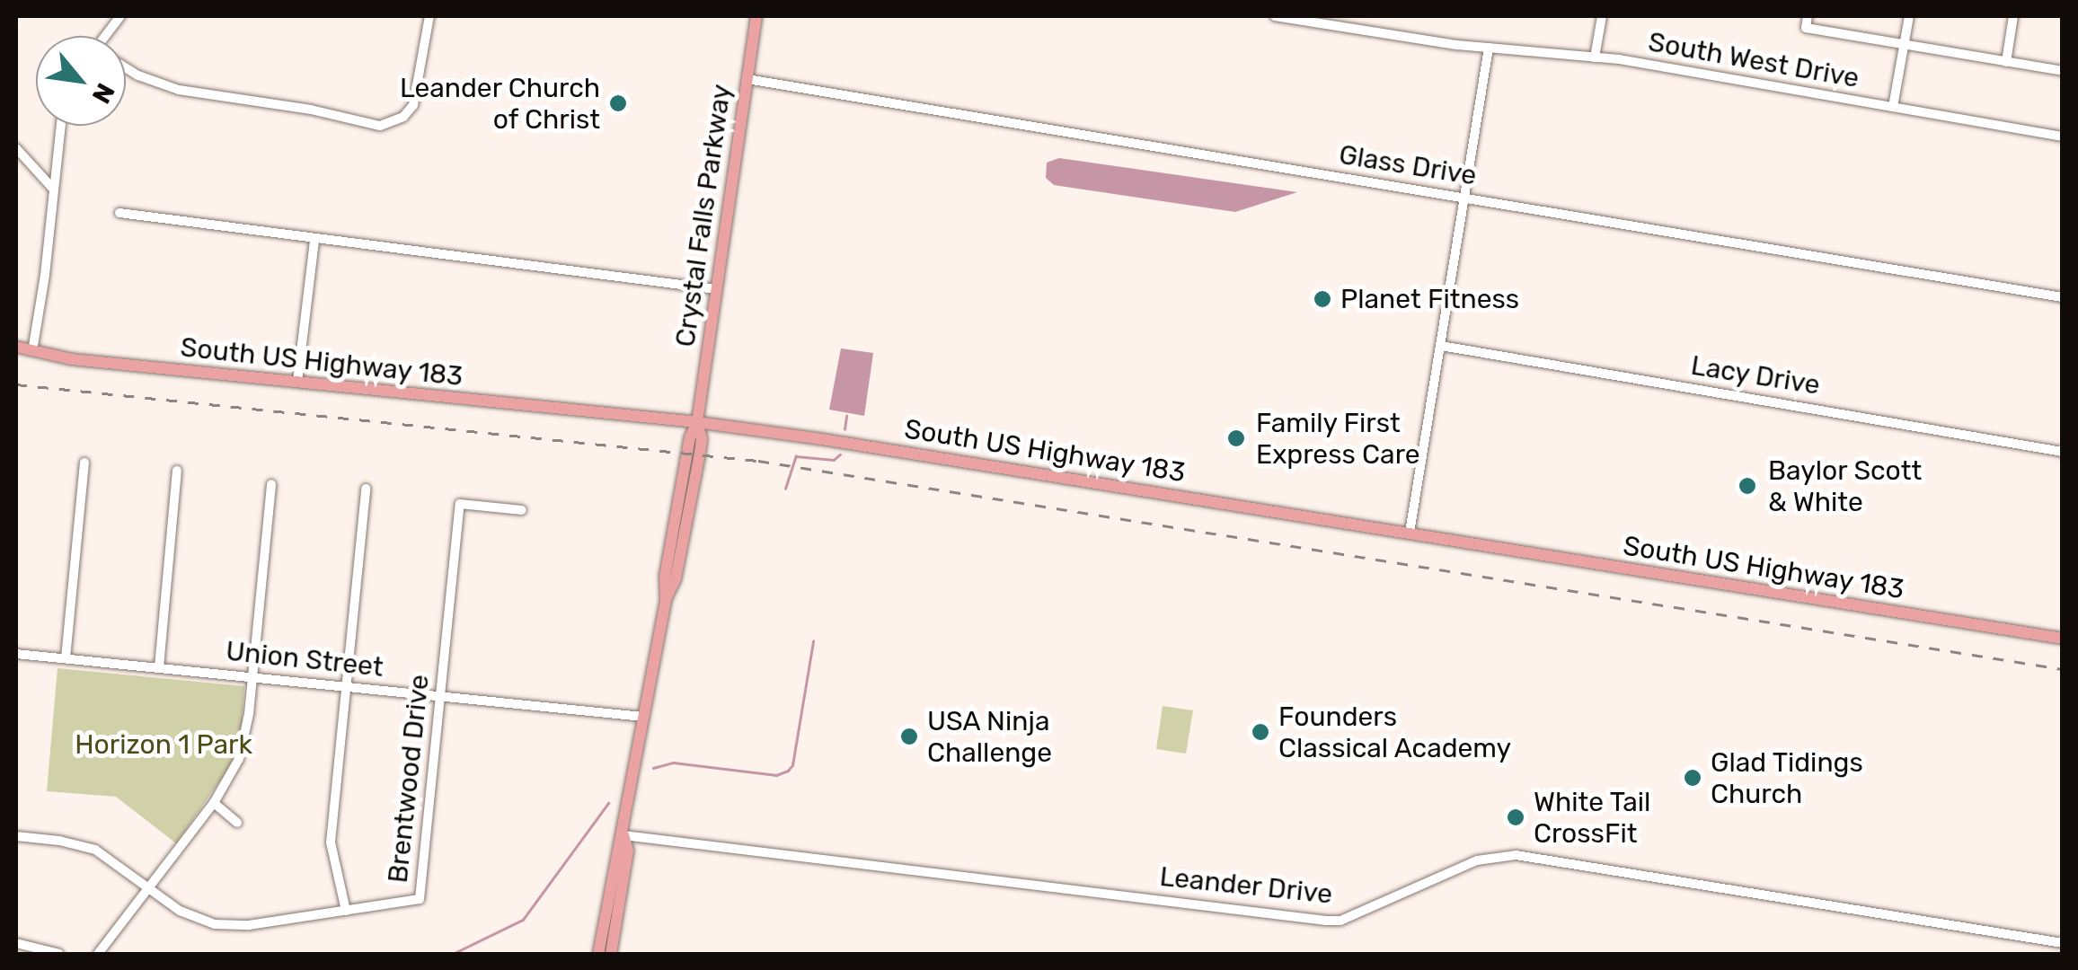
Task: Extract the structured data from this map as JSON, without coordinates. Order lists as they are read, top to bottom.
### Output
{
  "streets": {
    "main road": ["Crystal Falls Parkway", "South US Highway 183"],
    "street": [
      "South West Drive",
      "Glass Drive",
      "Lacy Drive",
      "Union Street",
      "Brentwood Drive",
      "Leander Drive"
    ]
  },
  "crossings": [
    ["Glass Drive", "Crystal Falls Parkway"],
    ["Crystal Falls Parkway", "South US Highway 183"],
    ["Crystal Falls Parkway", "Union Street"],
    ["Crystal Falls Parkway", "Leander Drive"],
    ["Union Street", "Brentwood Drive"]
  ],
  "parks": ["Horizon 1 Park"],
  "places": [
    "Leander Church of Christ",
    "Planet Fitness",
    "Family First Express Care",
    "Baylor Scott & White",
    "Founders Classical Academy",
    "USA Ninja Challenge",
    "Glad Tidings Church",
    "White Tail CrossFit"
  ],
  "north": "bottom right"
}
